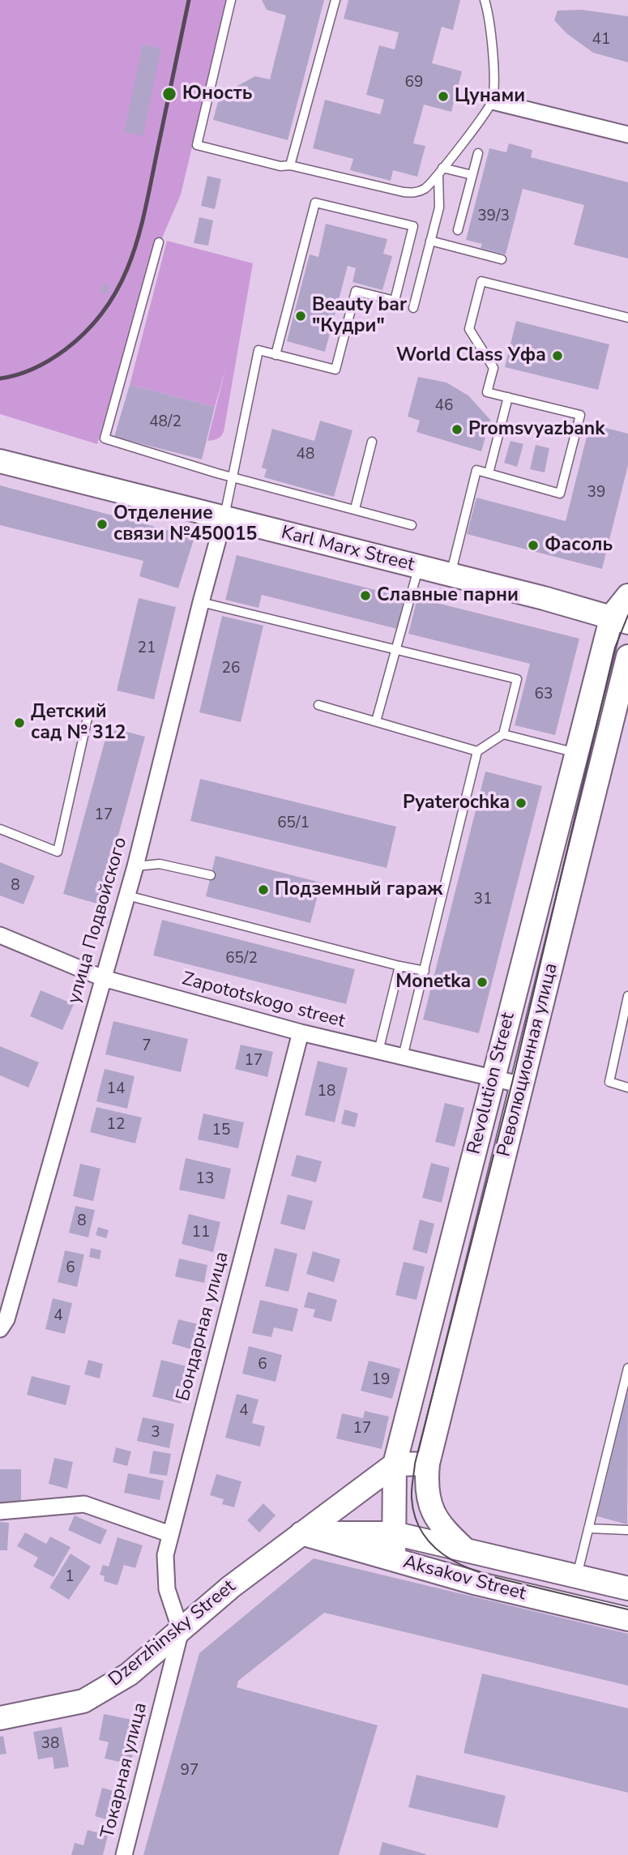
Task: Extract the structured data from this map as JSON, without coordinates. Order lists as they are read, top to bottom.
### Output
{
  "streets": {
    "street": [
      "Karl Marx Street",
      "улица Подвойского",
      "Zapototskogo street",
      "Революционная улица",
      "Revolution Street",
      "Бондарная улица",
      "Aksakov Street",
      "Dzerzhinsky Street",
      "Токарная улица"
    ]
  },
  "crossings": [
    ["Karl Marx Street", "улица Подвойского"],
    ["Karl Marx Street", "Revolution Street"],
    ["улица Подвойского", "Zapototskogo street"],
    ["Zapototskogo street", "Революционная улица"],
    ["Zapototskogo street", "Revolution Street"],
    ["Zapototskogo street", "Бондарная улица"],
    ["Revolution Street", "Aksakov Street"],
    ["Бондарная улица", "Dzerzhinsky Street"],
    ["Бондарная улица", "Токарная улица"],
    ["Aksakov Street", "Dzerzhinsky Street"],
    ["Dzerzhinsky Street", "Токарная улица"]
  ],
  "places": [
    "Юность",
    "Цунами",
    "Beauty bar \"Кудри\"",
    "World Class Уфа",
    "Promsvyazbank",
    "Отделение связи №450015",
    "Фасоль",
    "Славные парни",
    "Детский сад № 312",
    "Pyaterochka",
    "Подземный гараж",
    "Monetka"
  ],
  "house_numbers": [
    "41",
    "69",
    "39/3",
    "46",
    "48/2",
    "48",
    "39",
    "21",
    "26",
    "63",
    "17",
    "65/1",
    "8",
    "31",
    "65/2",
    "7",
    "17",
    "14",
    "18",
    "12",
    "15",
    "13",
    "8",
    "11",
    "6",
    "4",
    "6",
    "19",
    "4",
    "17",
    "3",
    "1",
    "38",
    "97"
  ]
}
